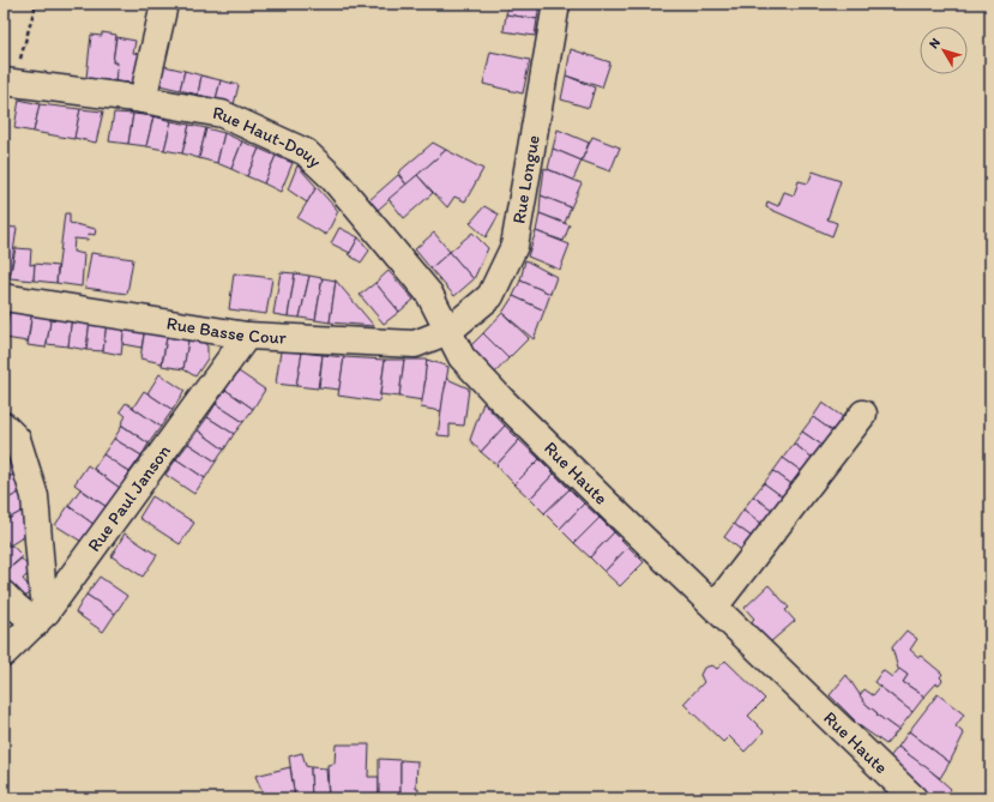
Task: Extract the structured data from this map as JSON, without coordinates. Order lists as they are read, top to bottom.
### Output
{
  "streets": {
    "street": [
      "Rue Haut-Douy",
      "Rue Longue",
      "Rue Basse Cour",
      "Rue Haute",
      "Rue Paul Janson"
    ]
  },
  "crossings": [
    ["Rue Haut-Douy", "Rue Longue"],
    ["Rue Haut-Douy", "Rue Basse Cour"],
    ["Rue Haut-Douy", "Rue Haute"],
    ["Rue Longue", "Rue Basse Cour"],
    ["Rue Longue", "Rue Haute"],
    ["Rue Basse Cour", "Rue Haute"],
    ["Rue Basse Cour", "Rue Paul Janson"]
  ],
  "north": "top left"
}
